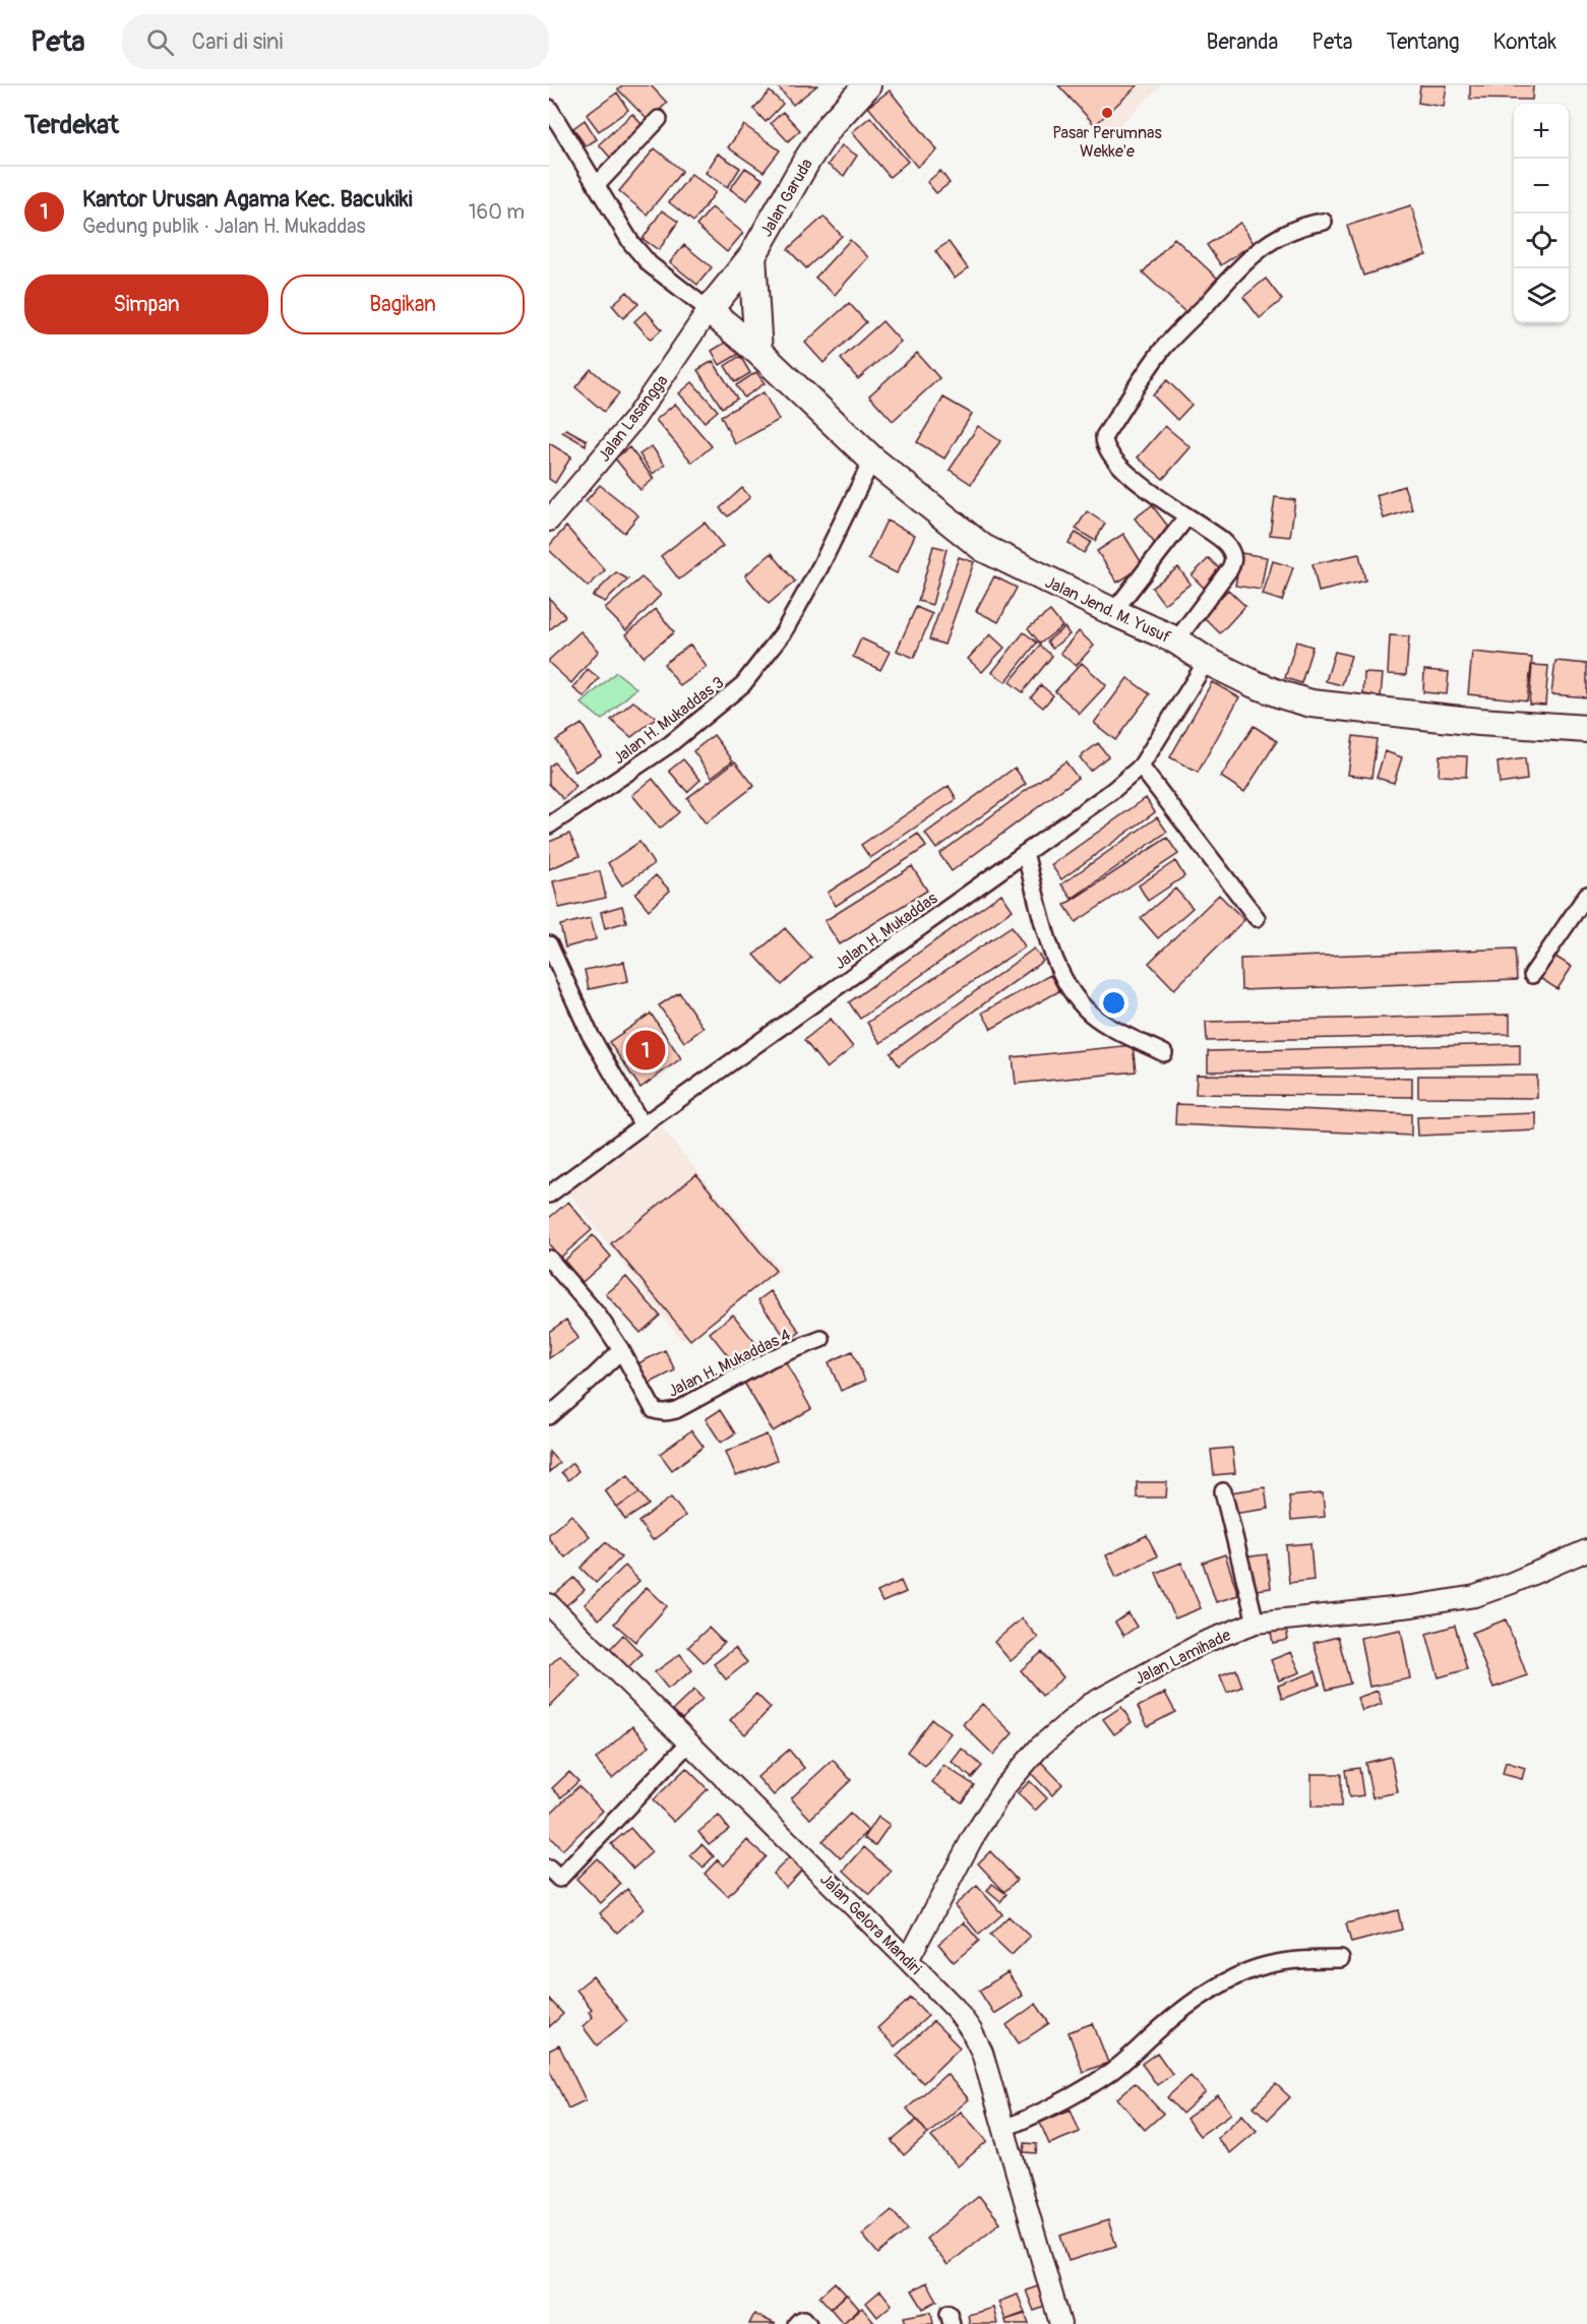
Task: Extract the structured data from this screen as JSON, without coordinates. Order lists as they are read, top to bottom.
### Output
{
  "streets": {
    "highway": ["Jalan Garuda", "Jalan Jend. M. Yusuf"],
    "street": [
      "Jalan Lasangga",
      "Jalan H. Mukaddas 3",
      "Jalan H. Mukaddas",
      "Jalan H. Mukaddas 4",
      "Jalan Lamihade",
      "Jalan Gelora Mandiri"
    ]
  },
  "crossings": [
    ["Jalan Garuda", "Jalan Lasangga"],
    ["Jalan Garuda", "Jalan Jend. M. Yusuf"],
    ["Jalan Lasangga", "Jalan Jend. M. Yusuf"],
    ["Jalan Jend. M. Yusuf", "Jalan H. Mukaddas 3"],
    ["Jalan Jend. M. Yusuf", "Jalan H. Mukaddas"],
    ["Jalan Lamihade", "Jalan Gelora Mandiri"]
  ],
  "places": ["Pasar Perumnas Wekke'e"],
  "page": {
    "header": "Peta",
    "search": "Cari di sini",
    "nav": [
      "Beranda",
      "Peta",
      "Tentang",
      "Kontak"
    ],
    "heading": "Terdekat",
    "map_buttons": ["+", "−"],
    "list": [
      {
        "mark": "1",
        "name": "Kantor Urusan Agama Kec. Bacukiki",
        "note": "Gedung publik · Jalan H. Mukaddas",
        "value": "160 m"
      }
    ],
    "buttons": ["Simpan", "Bagikan"],
    "pins": "1"
  }
}
